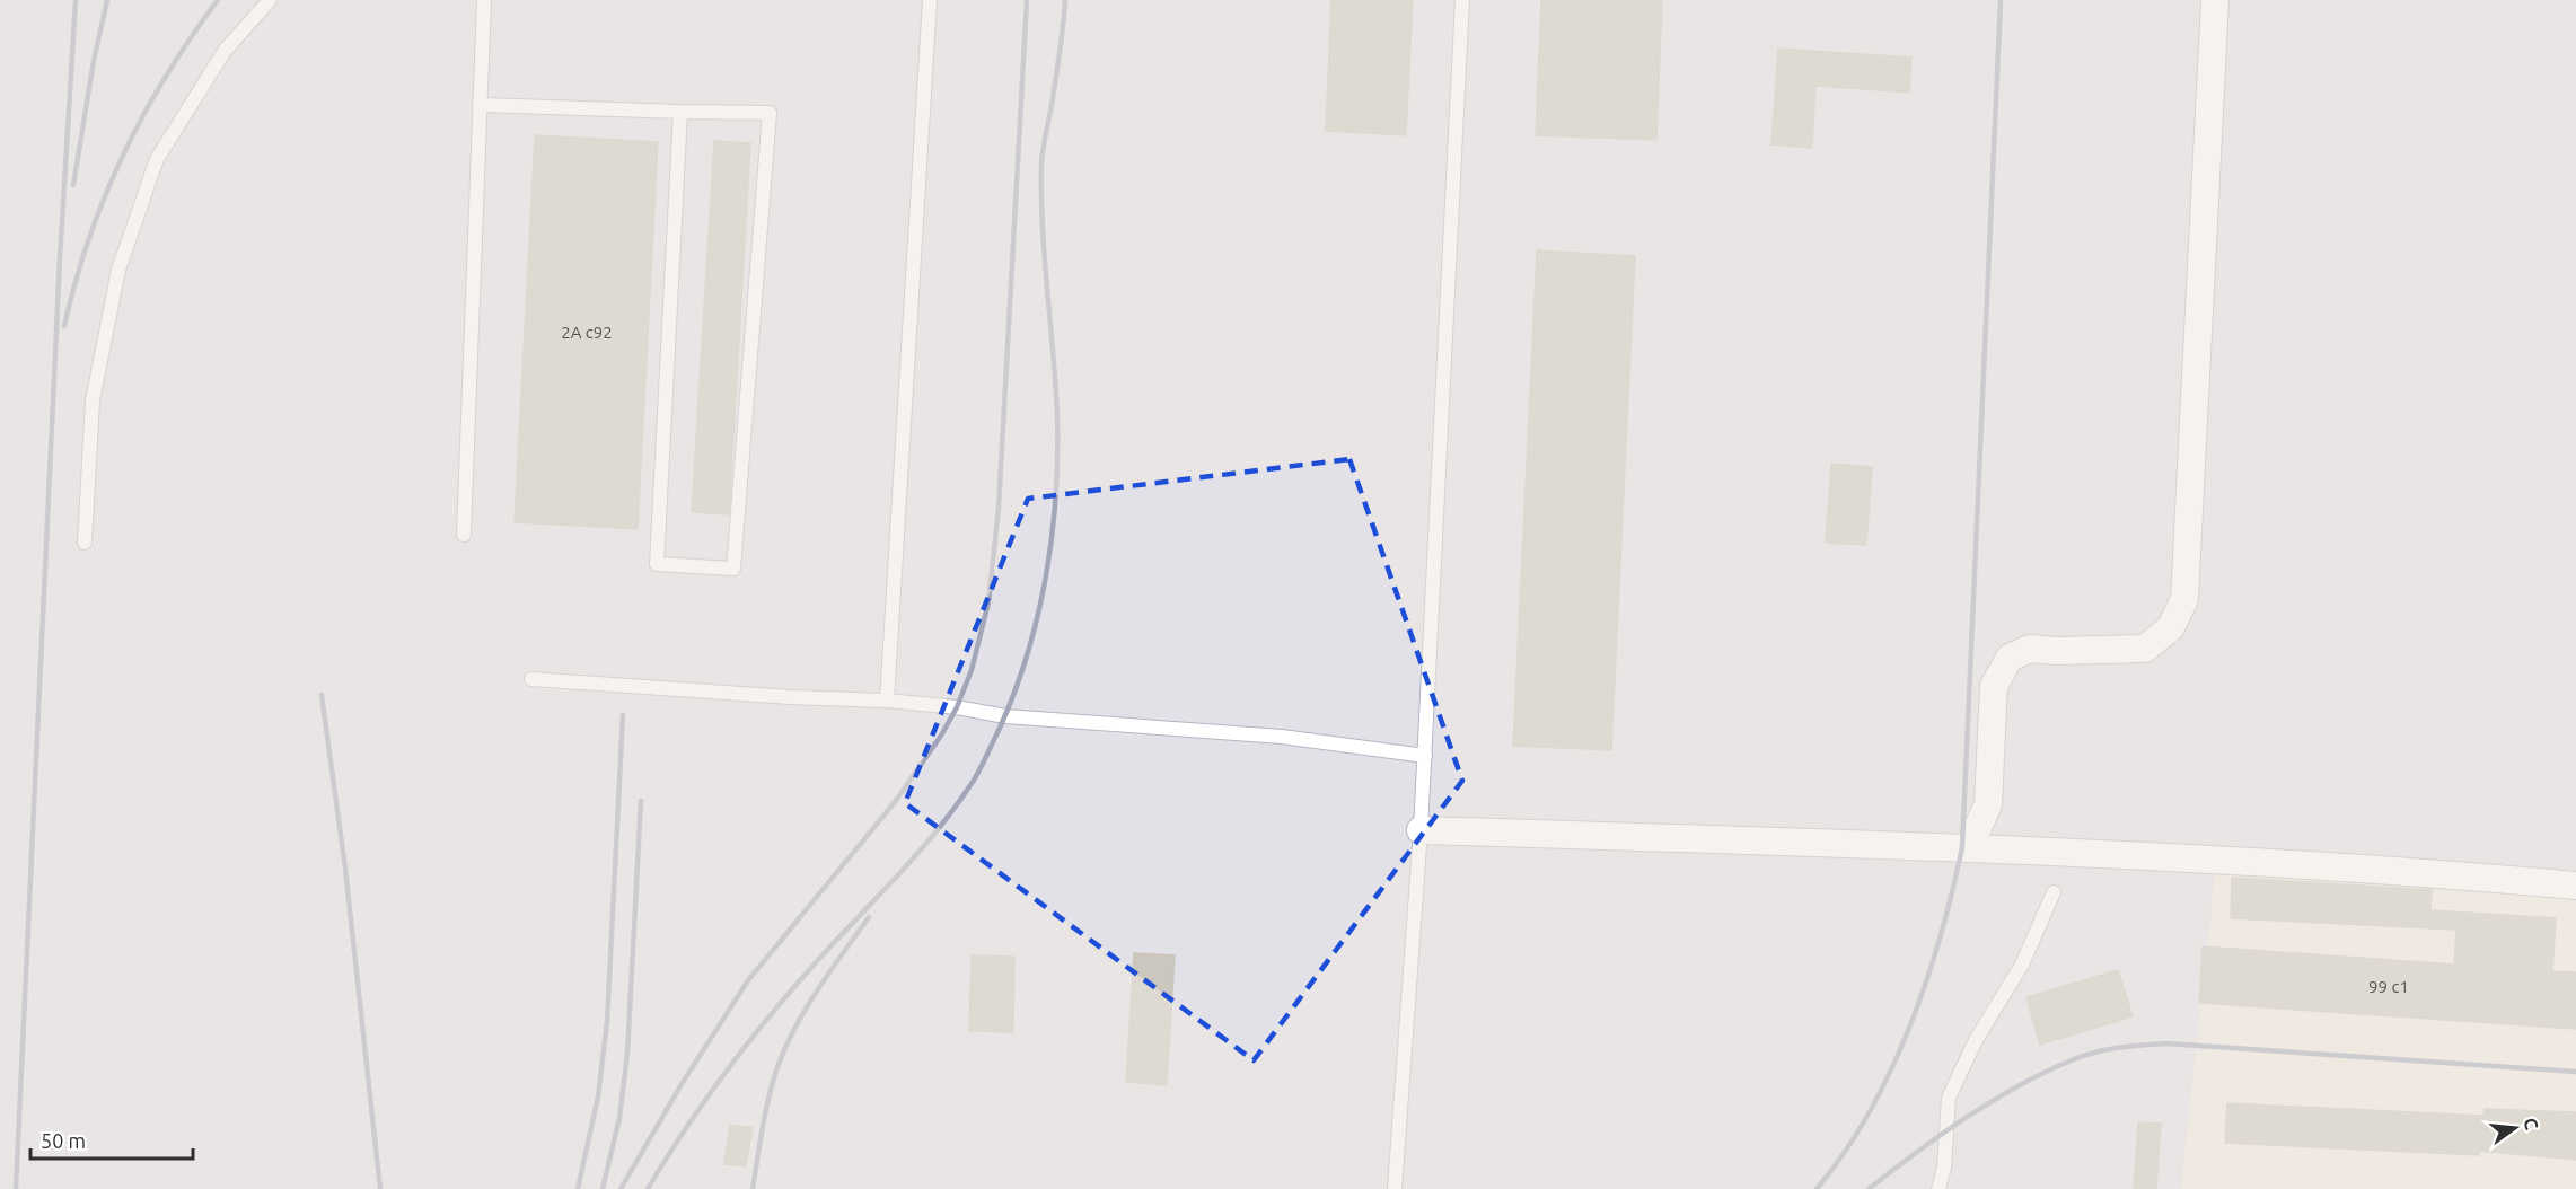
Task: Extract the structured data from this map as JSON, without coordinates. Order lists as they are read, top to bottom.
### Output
{
  "house_numbers": ["2А с92", "99 с1"],
  "scale_bar": "50 m",
  "north": "right"
}
